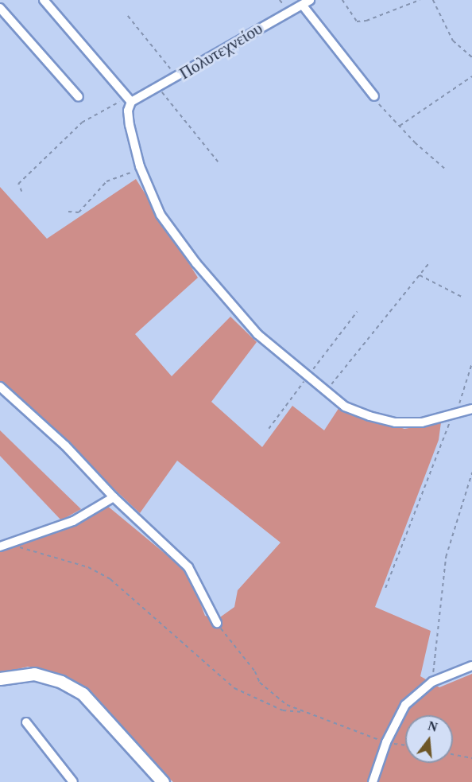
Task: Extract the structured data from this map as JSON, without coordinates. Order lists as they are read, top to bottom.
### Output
{
  "streets": {
    "street": ["Πολυτεχνείου"]
  },
  "north": "top"
}
